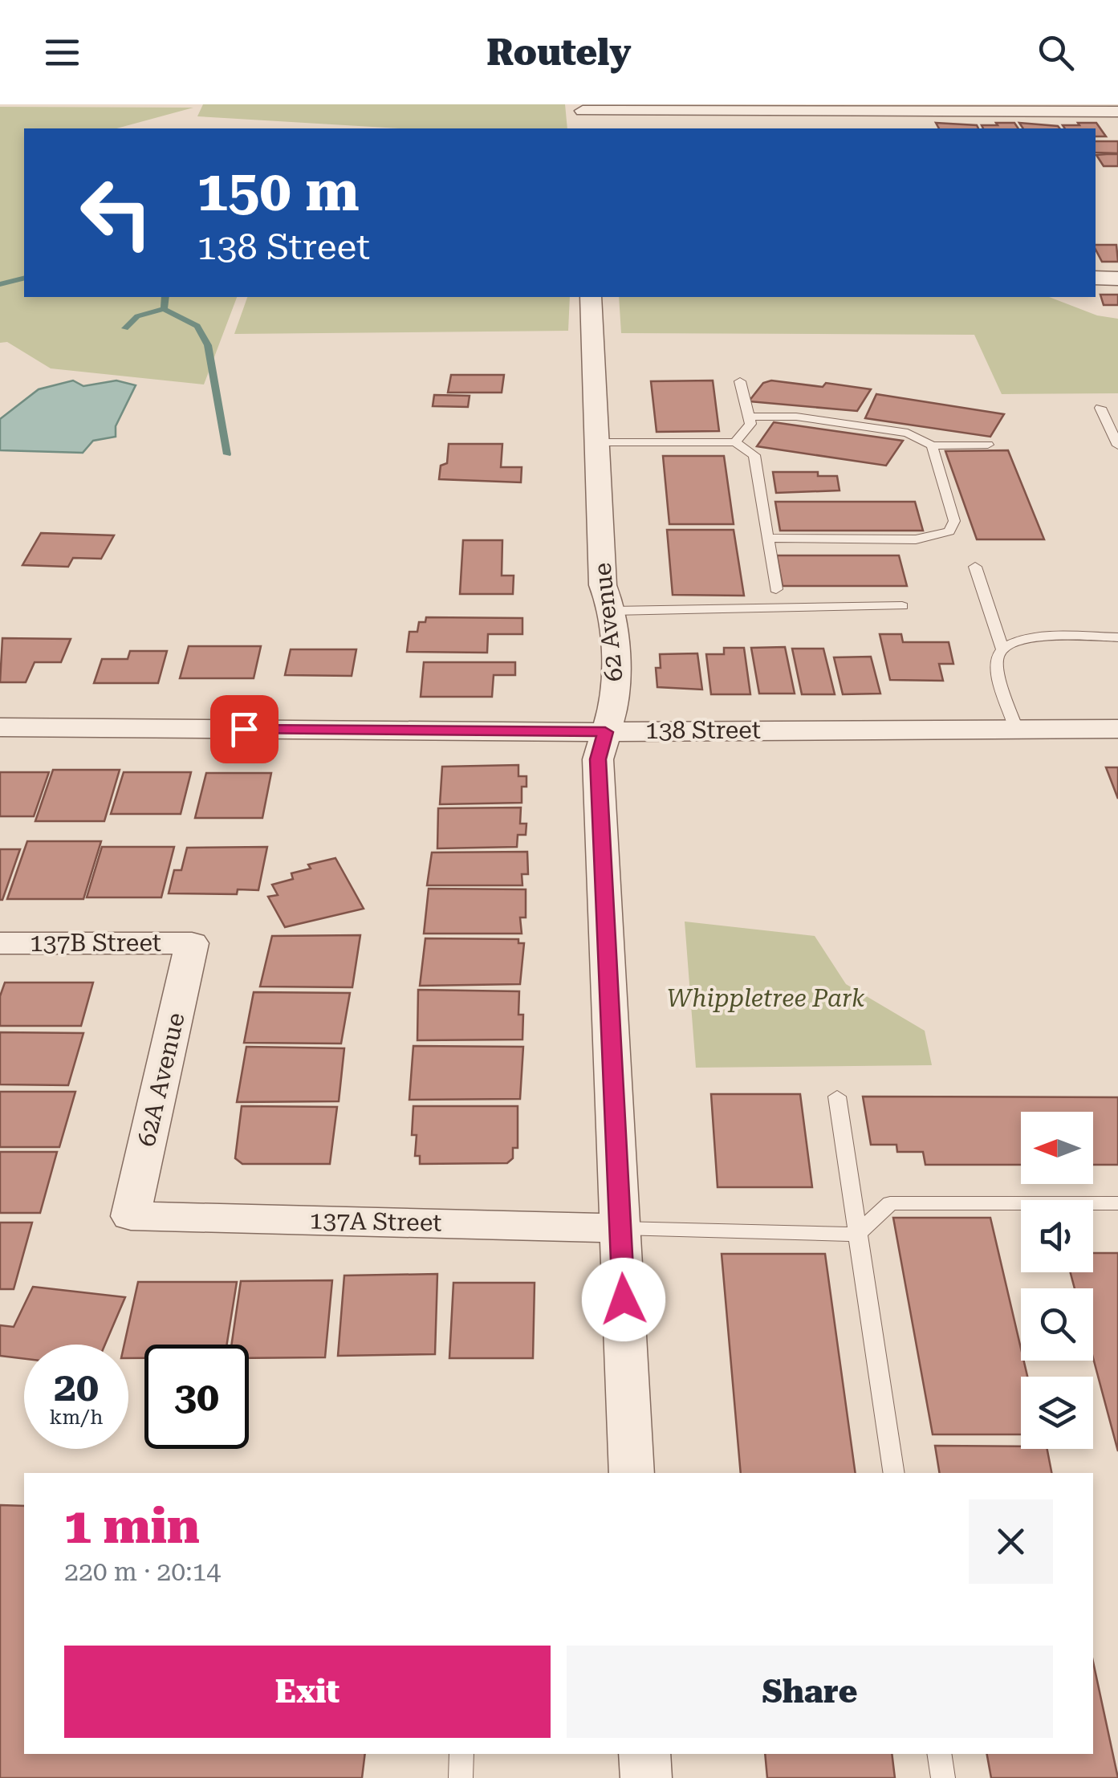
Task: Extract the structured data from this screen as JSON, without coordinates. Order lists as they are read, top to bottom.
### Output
{
  "streets": {
    "street": [
      "62 Avenue",
      "138 Street",
      "137B Street",
      "62A Avenue",
      "137A Street"
    ]
  },
  "crossings": [
    ["62 Avenue", "138 Street"],
    ["62 Avenue", "137A Street"],
    ["137B Street", "62A Avenue"],
    ["62A Avenue", "137A Street"]
  ],
  "parks": ["Whippletree Park"],
  "north": "left",
  "page": {
    "header": "Routely",
    "turn": ["150 m", "138 Street"],
    "speed": "20 km/h",
    "limit": "30",
    "heading": ["1 min", "220 m · 20:14"],
    "buttons": ["Exit", "Share"]
  }
}
